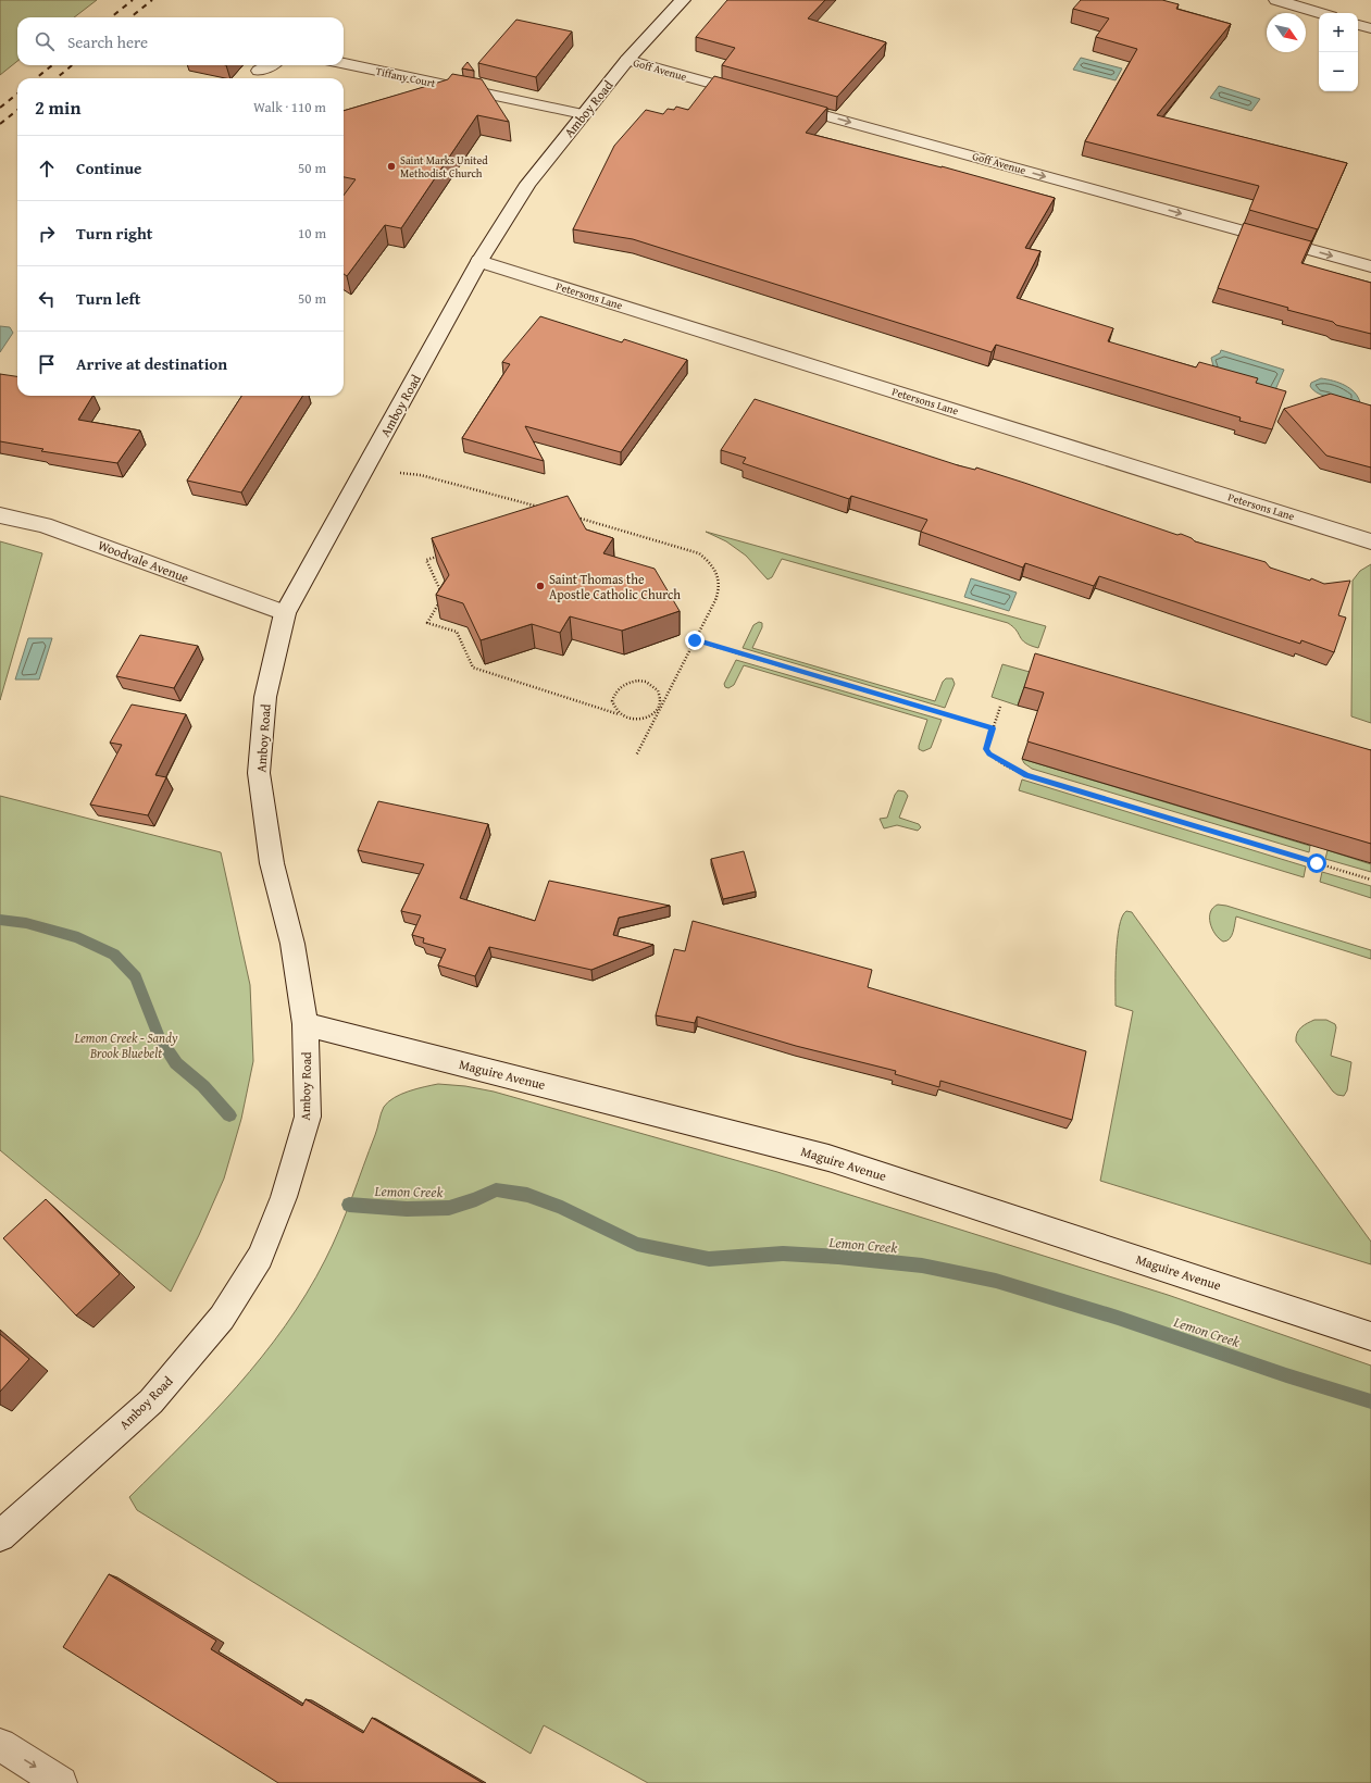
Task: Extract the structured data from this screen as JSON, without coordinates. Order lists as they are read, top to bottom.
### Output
{
  "streets": {
    "street": [
      "Goff Avenue",
      "Tiffany Court",
      "Amboy Road",
      "Petersons Lane",
      "Woodvale Avenue",
      "Maguire Avenue"
    ]
  },
  "crossings": [
    ["Goff Avenue", "Amboy Road"],
    ["Tiffany Court", "Amboy Road"],
    ["Amboy Road", "Petersons Lane"],
    ["Amboy Road", "Woodvale Avenue"],
    ["Amboy Road", "Maguire Avenue"]
  ],
  "one_way": ["Goff Avenue"],
  "water": ["Lemon Creek"],
  "parks": ["Lemon Creek - Sandy Brook Bluebelt"],
  "places": ["Saint Marks United Methodist Church", "Saint Thomas the Apostle Catholic Church"],
  "north": "bottom right",
  "page": {
    "map_buttons": ["+", "−"],
    "search": "Search here",
    "heading": ["2 min", "Walk · 110 m"],
    "list": [
      ["Continue", "50 m"],
      ["Turn right", "10 m"],
      ["Turn left", "50 m"],
      "Arrive at destination"
    ]
  }
}
